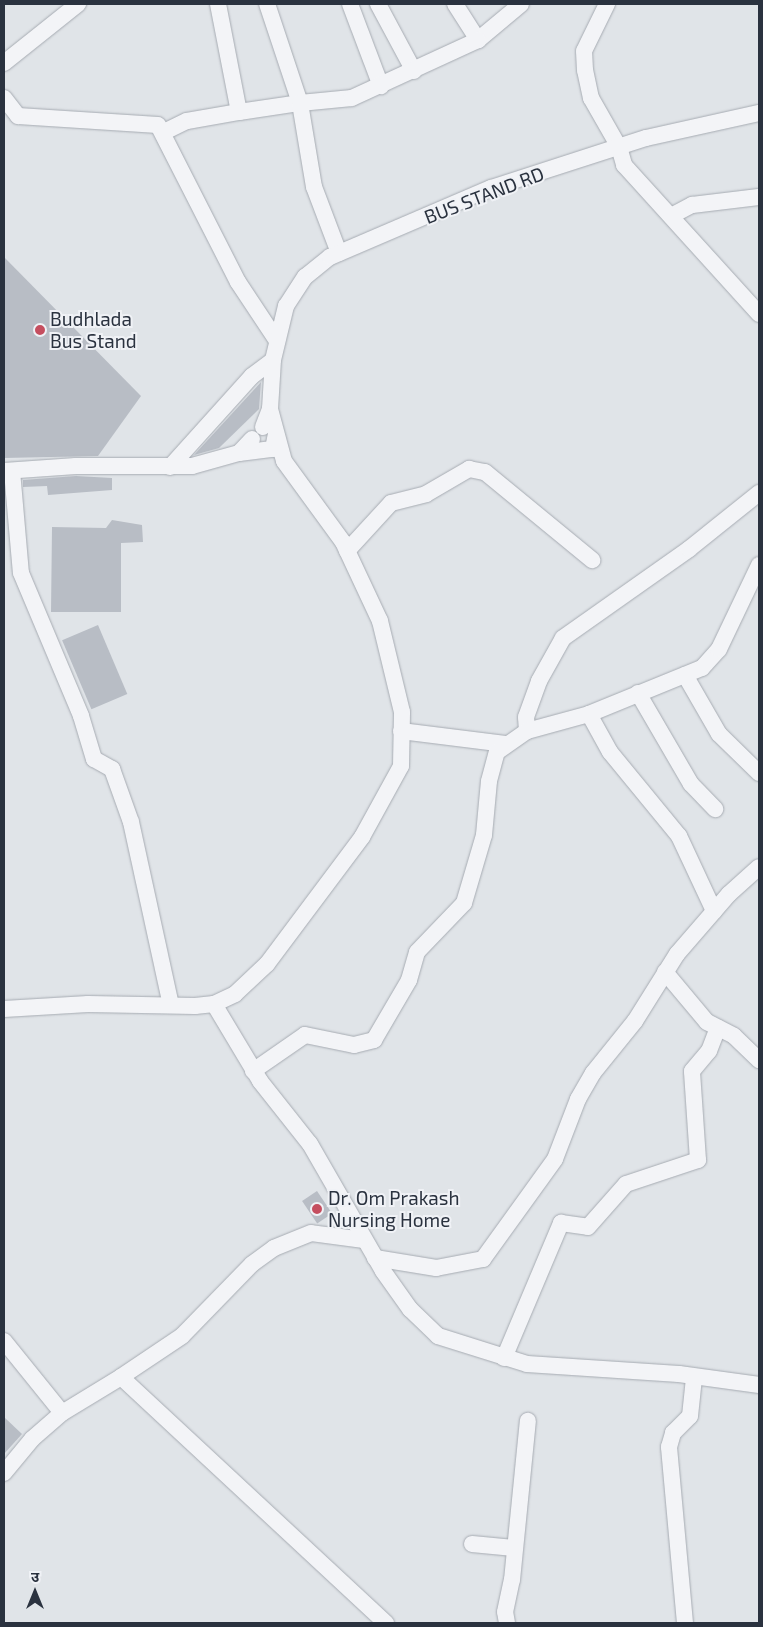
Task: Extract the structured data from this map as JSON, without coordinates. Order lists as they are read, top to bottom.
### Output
{
  "streets": {
    "street": ["BUS STAND RD"]
  },
  "places": ["Budhlada Bus Stand", "Dr. Om Prakash Nursing Home"],
  "north": "top"
}
